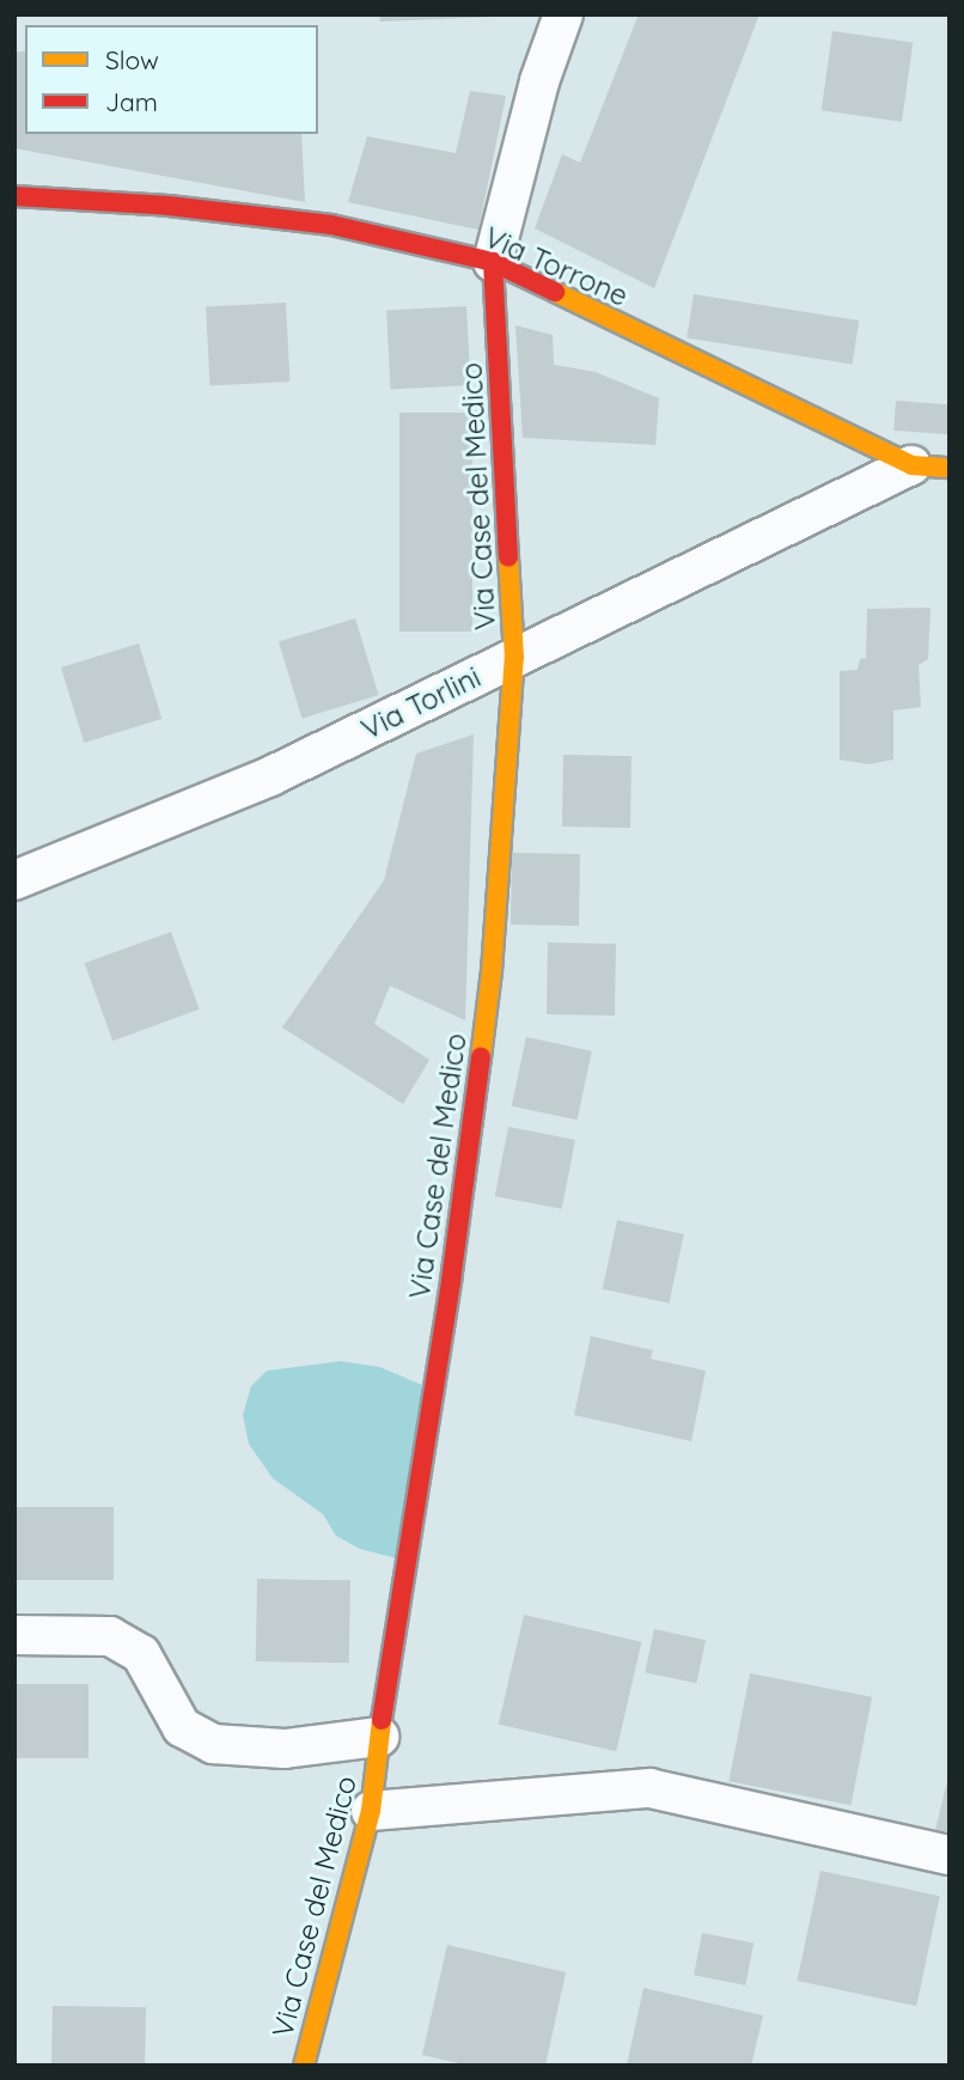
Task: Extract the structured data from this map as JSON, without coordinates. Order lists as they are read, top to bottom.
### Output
{
  "streets": {
    "main road": ["Via Torrone", "Via Case del Medico"],
    "street": ["Via Torlini"]
  },
  "crossings": [
    ["Via Torrone", "Via Case del Medico"],
    ["Via Torrone", "Via Torlini"],
    ["Via Case del Medico", "Via Torlini"]
  ],
  "legend": ["Slow", "Jam"]
}
